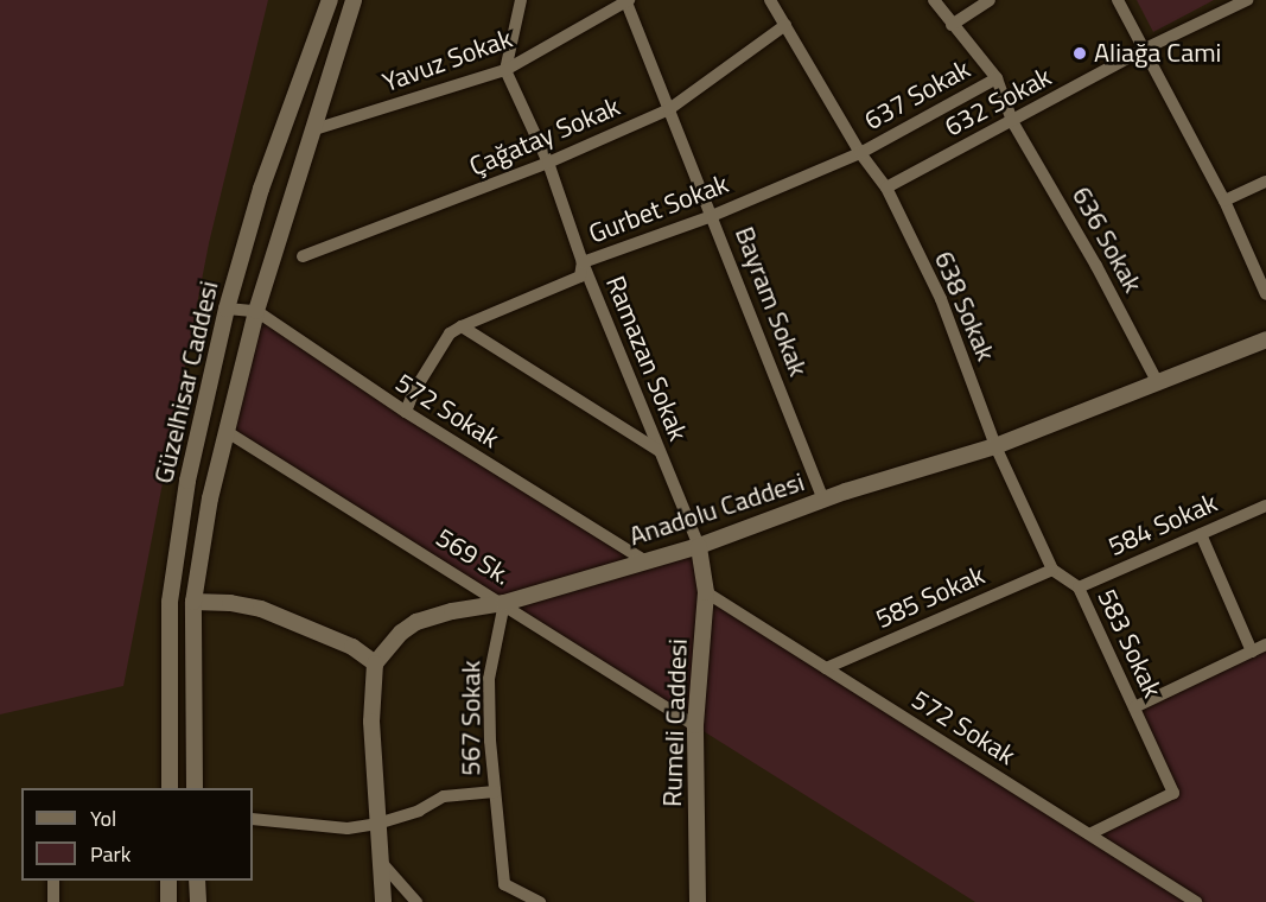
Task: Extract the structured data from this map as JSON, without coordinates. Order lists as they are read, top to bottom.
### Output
{
  "streets": {
    "street": [
      "Yavuz Sokak",
      "637 Sokak",
      "632 Sokak",
      "Çağatay Sokak",
      "Gurbet Sokak",
      "636 Sokak",
      "Bayram Sokak",
      "638 Sokak",
      "Ramazan Sokak",
      "Güzelhisar Caddesi",
      "572 Sokak",
      "Anadolu Caddesi",
      "584 Sokak",
      "569 Sk.",
      "585 Sokak",
      "583 Sokak",
      "567 Sokak",
      "Rumeli Caddesi"
    ]
  },
  "crossings": [
    ["Yavuz Sokak", "Bayram Sokak"],
    ["Yavuz Sokak", "Ramazan Sokak"],
    ["Yavuz Sokak", "Güzelhisar Caddesi"],
    ["637 Sokak", "Gurbet Sokak"],
    ["637 Sokak", "636 Sokak"],
    ["637 Sokak", "638 Sokak"],
    ["632 Sokak", "636 Sokak"],
    ["632 Sokak", "638 Sokak"],
    ["Çağatay Sokak", "Bayram Sokak"],
    ["Çağatay Sokak", "638 Sokak"],
    ["Çağatay Sokak", "Ramazan Sokak"],
    ["Gurbet Sokak", "Bayram Sokak"],
    ["Gurbet Sokak", "638 Sokak"],
    ["Gurbet Sokak", "Ramazan Sokak"],
    ["Gurbet Sokak", "572 Sokak"],
    ["636 Sokak", "Anadolu Caddesi"],
    ["Bayram Sokak", "Anadolu Caddesi"],
    ["638 Sokak", "Anadolu Caddesi"],
    ["Ramazan Sokak", "Anadolu Caddesi"],
    ["Ramazan Sokak", "Rumeli Caddesi"],
    ["Güzelhisar Caddesi", "572 Sokak"],
    ["Güzelhisar Caddesi", "569 Sk."],
    ["572 Sokak", "Anadolu Caddesi"],
    ["572 Sokak", "585 Sokak"],
    ["572 Sokak", "583 Sokak"],
    ["572 Sokak", "Rumeli Caddesi"],
    ["Anadolu Caddesi", "569 Sk."],
    ["Anadolu Caddesi", "567 Sokak"],
    ["Anadolu Caddesi", "Rumeli Caddesi"],
    ["584 Sokak", "583 Sokak"],
    ["569 Sk.", "567 Sokak"],
    ["569 Sk.", "Rumeli Caddesi"],
    ["585 Sokak", "583 Sokak"]
  ],
  "places": ["Aliağa Cami"],
  "legend": ["Yol", "Park"]
}
